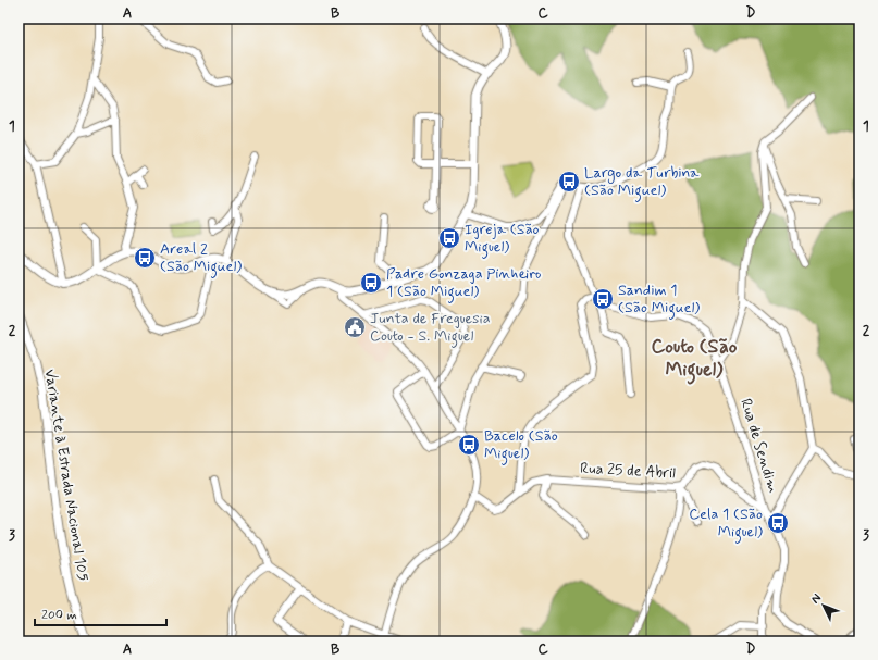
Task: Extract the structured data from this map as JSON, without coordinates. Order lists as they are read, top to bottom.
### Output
{
  "streets": {
    "main road": ["Variante à Estrada Nacional 105"],
    "street": ["Rua de Sendim", "Rua 25 de Abril"]
  },
  "crossings": [
    ["Rua de Sendim", "Rua 25 de Abril"]
  ],
  "districts": ["Couto (São Miguel)"],
  "places": {
    "bus stop": [
      "Largo da Turbina (São Miguel)",
      "Igreja (São Miguel)",
      "Areal 2 (São Miguel)",
      "Padre Gonzaga Pinheiro 1 (São Miguel)",
      "Sandim 1 (São Miguel)",
      "Bacelo (São Miguel)",
      "Cela 1 (São Miguel)"
    ],
    "public building": ["Junta de Freguesia Couto - S. Miguel"]
  },
  "scale_bar": "200 m",
  "north": "top left",
  "grid": {
    "columns": [
      "A",
      "B",
      "C",
      "D"
    ],
    "rows": ["1", "2", "3"]
  }
}
